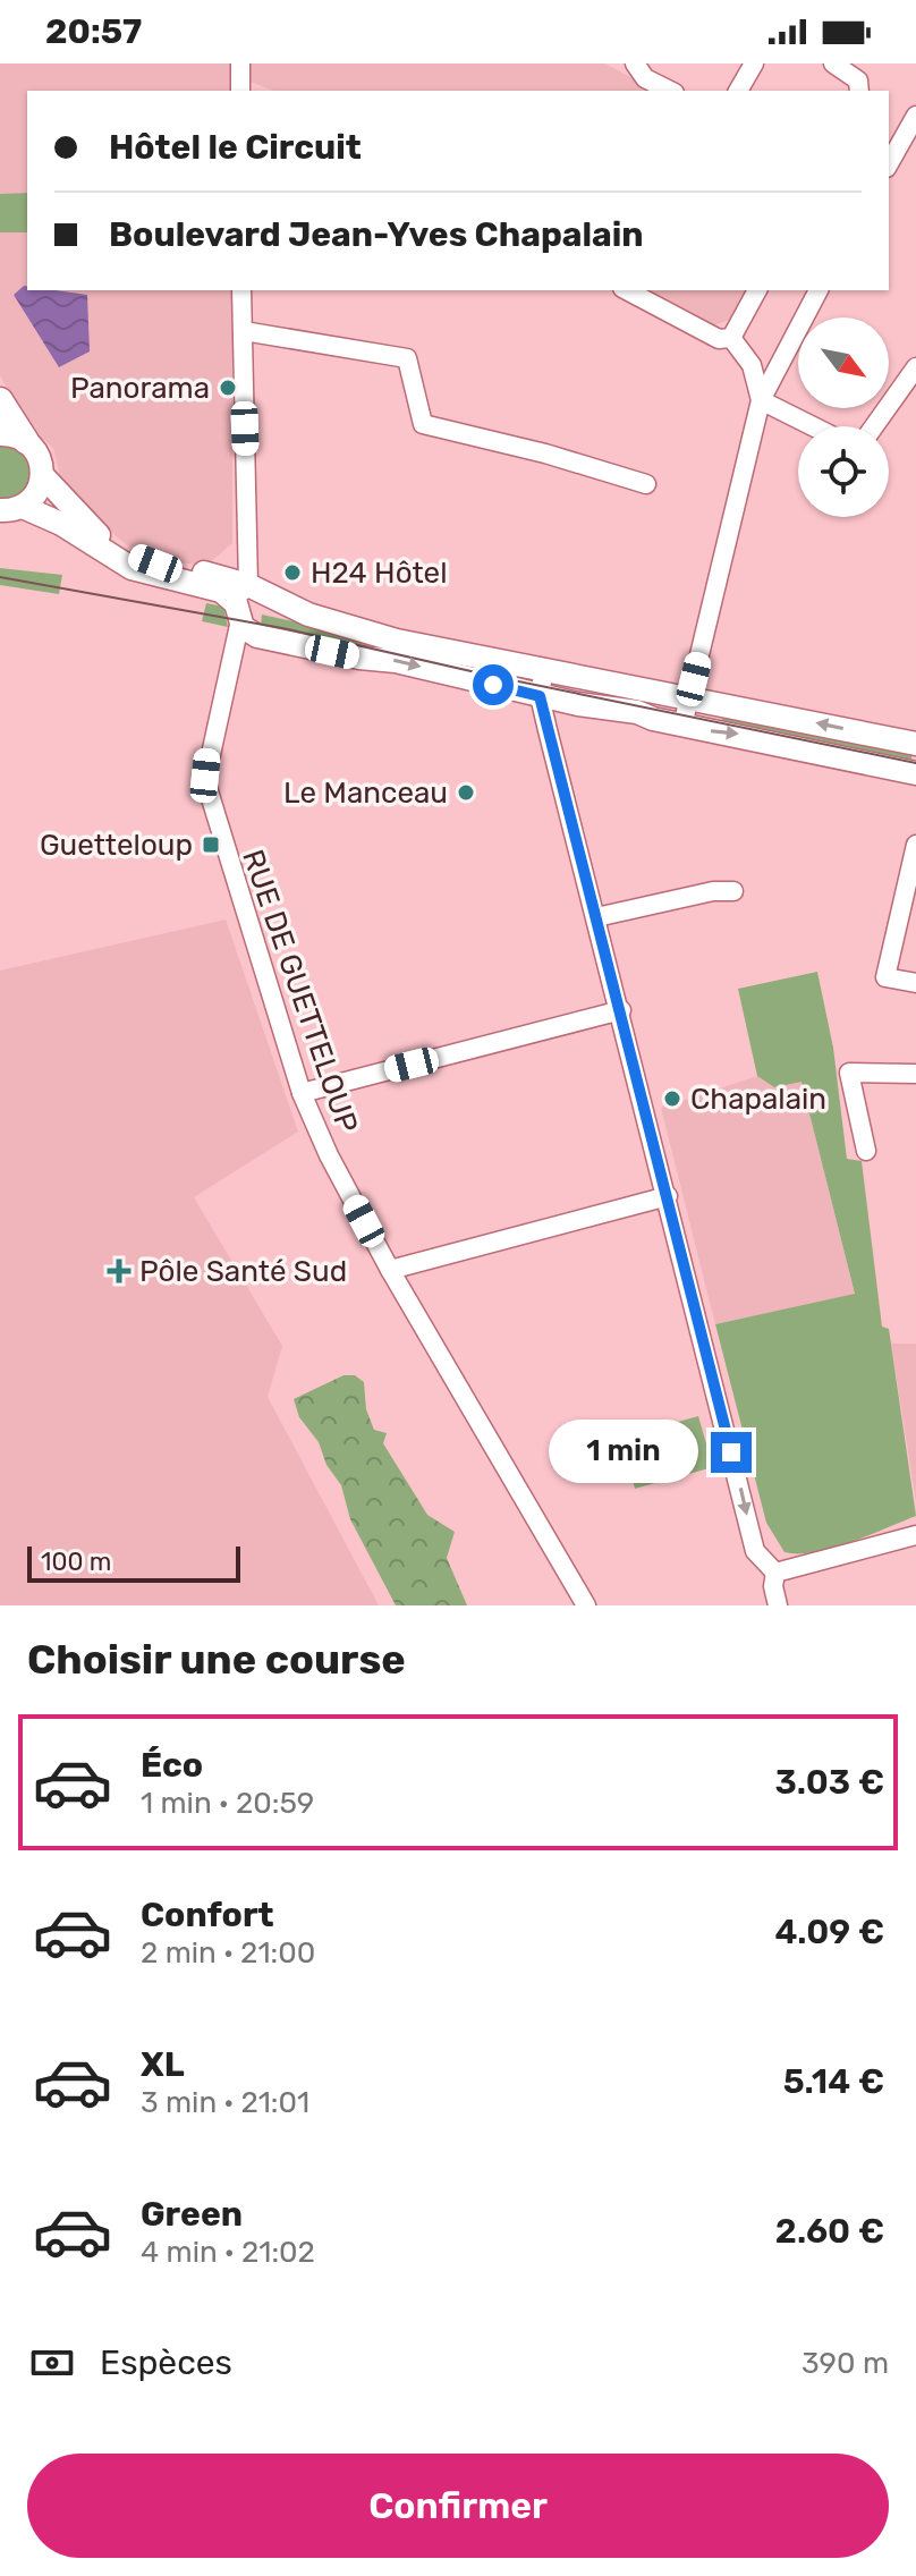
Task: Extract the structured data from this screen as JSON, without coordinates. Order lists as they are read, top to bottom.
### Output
{
  "streets": {
    "street": ["RUE DE GUETTELOUP"]
  },
  "places": {
    "other": [
      "Panorama",
      "H24 Hôtel",
      "Le Manceau",
      "Chapalain"
    ],
    "transit": ["Guetteloup"],
    "health": ["Pôle Santé Sud"]
  },
  "scale_bar": "100 m",
  "north": "bottom right",
  "page": {
    "status": "20:57",
    "banner": ["Hôtel le Circuit", "Boulevard Jean-Yves Chapalain"],
    "bubble": "1 min",
    "scale": "100 m",
    "heading": "Choisir une course",
    "list": [
      {
        "name": "Éco",
        "note": "1 min · 20:59",
        "value": "3.03 €"
      },
      {
        "name": "Confort",
        "note": "2 min · 21:00",
        "value": "4.09 €"
      },
      {
        "name": "XL",
        "note": "3 min · 21:01",
        "value": "5.14 €"
      },
      {
        "name": "Green",
        "note": "4 min · 21:02",
        "value": "2.60 €"
      }
    ],
    "pay": ["Espèces", "390 m"],
    "buttons": "Confirmer"
  }
}
